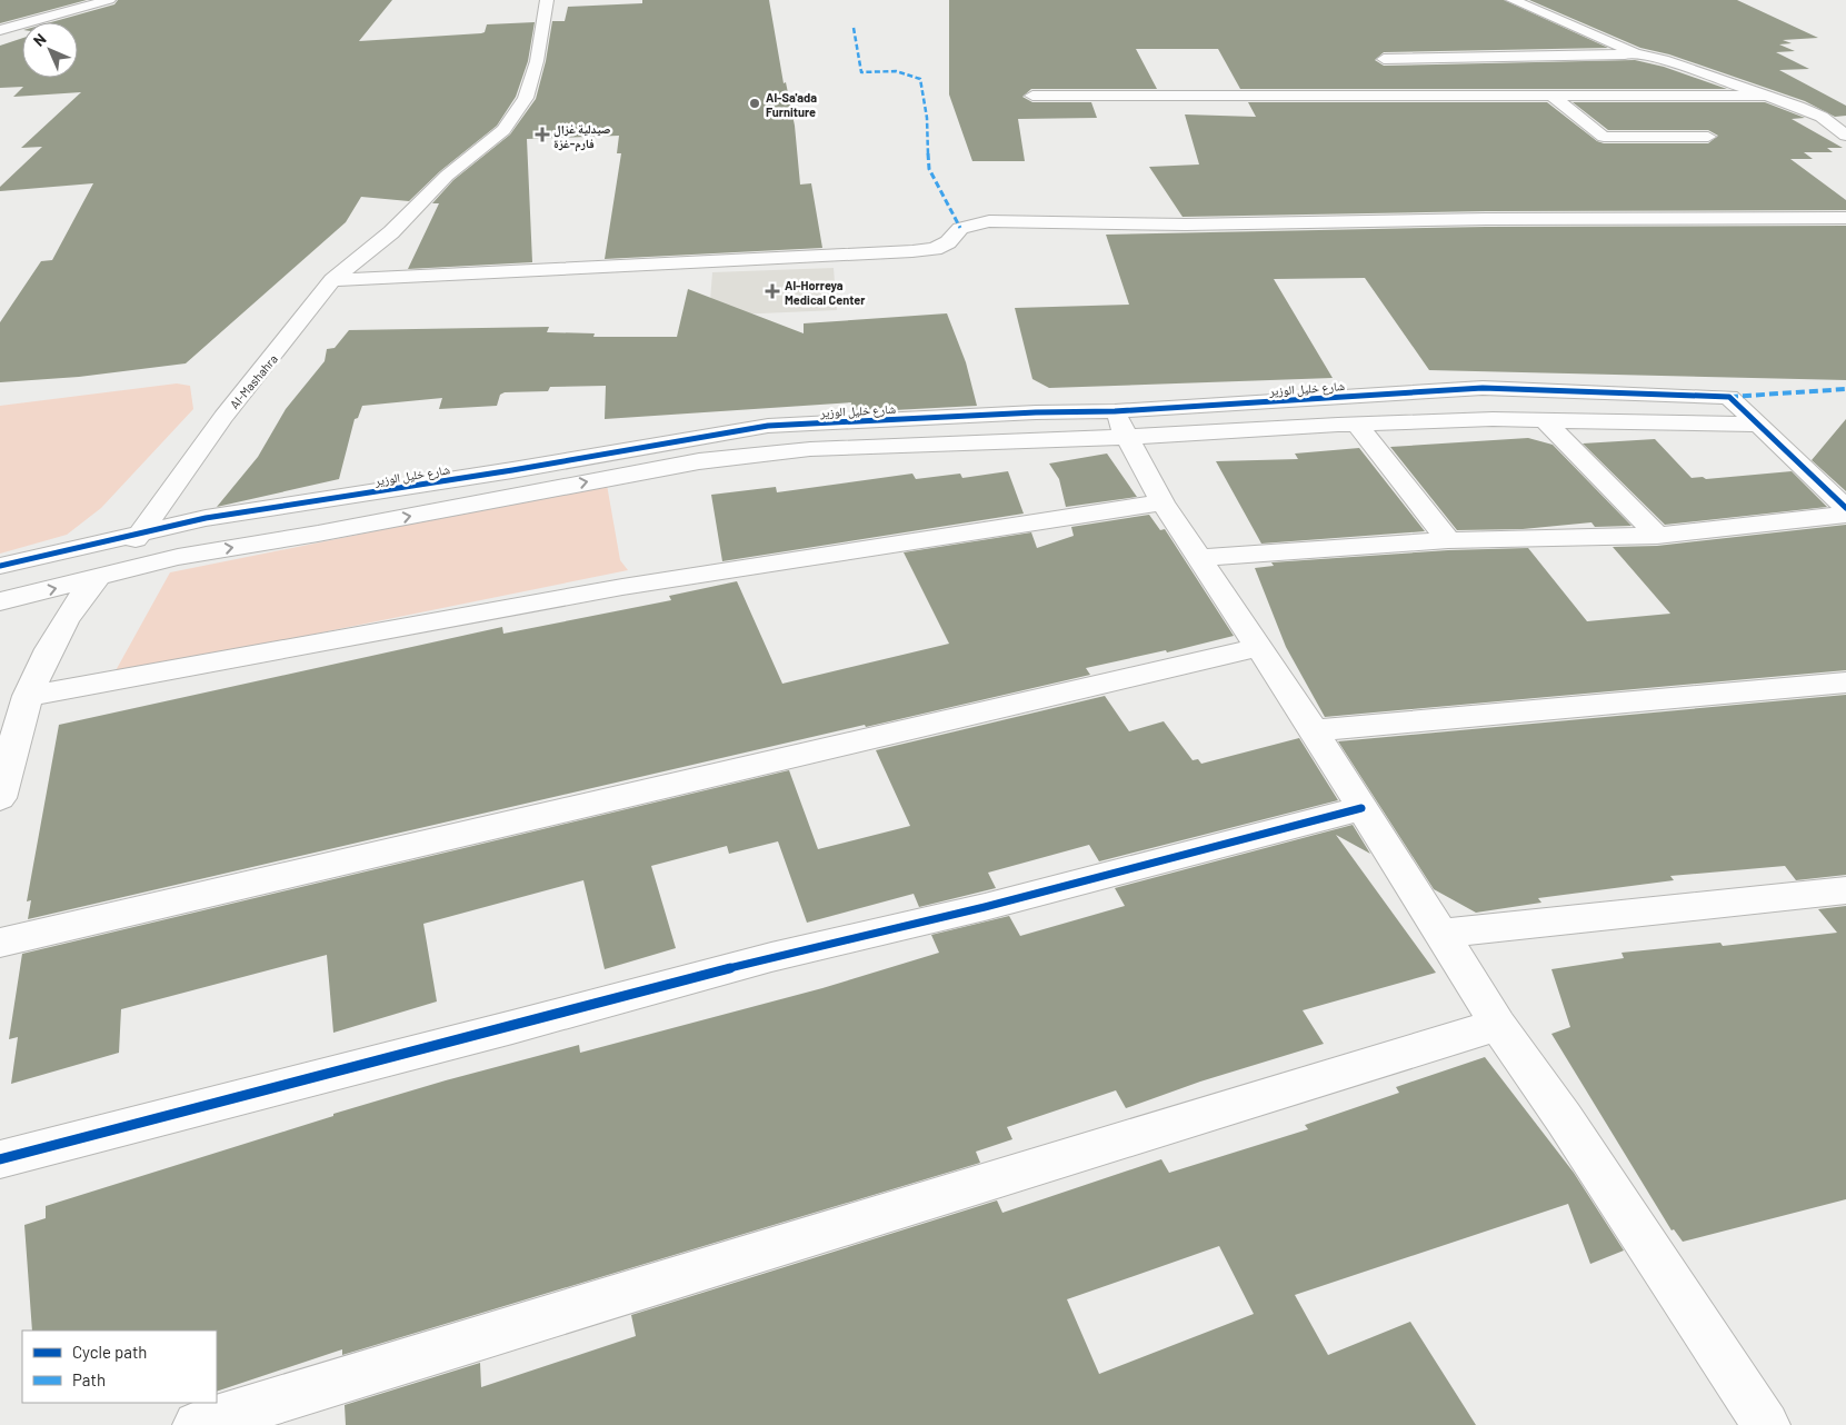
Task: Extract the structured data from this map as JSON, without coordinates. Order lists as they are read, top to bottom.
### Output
{
  "streets": {
    "street": ["Al-Mashahra", "شارع خليل الوزير"]
  },
  "crossings": [
    ["Al-Mashahra", "شارع خليل الوزير"]
  ],
  "places": {
    "other": ["Al-Sa'ada Furniture"],
    "health": ["صيدلية غزال فارم-غزة", "Al-Horreya Medical Center"]
  },
  "legend": ["Cycle path", "Path"],
  "north": "top left"
}
